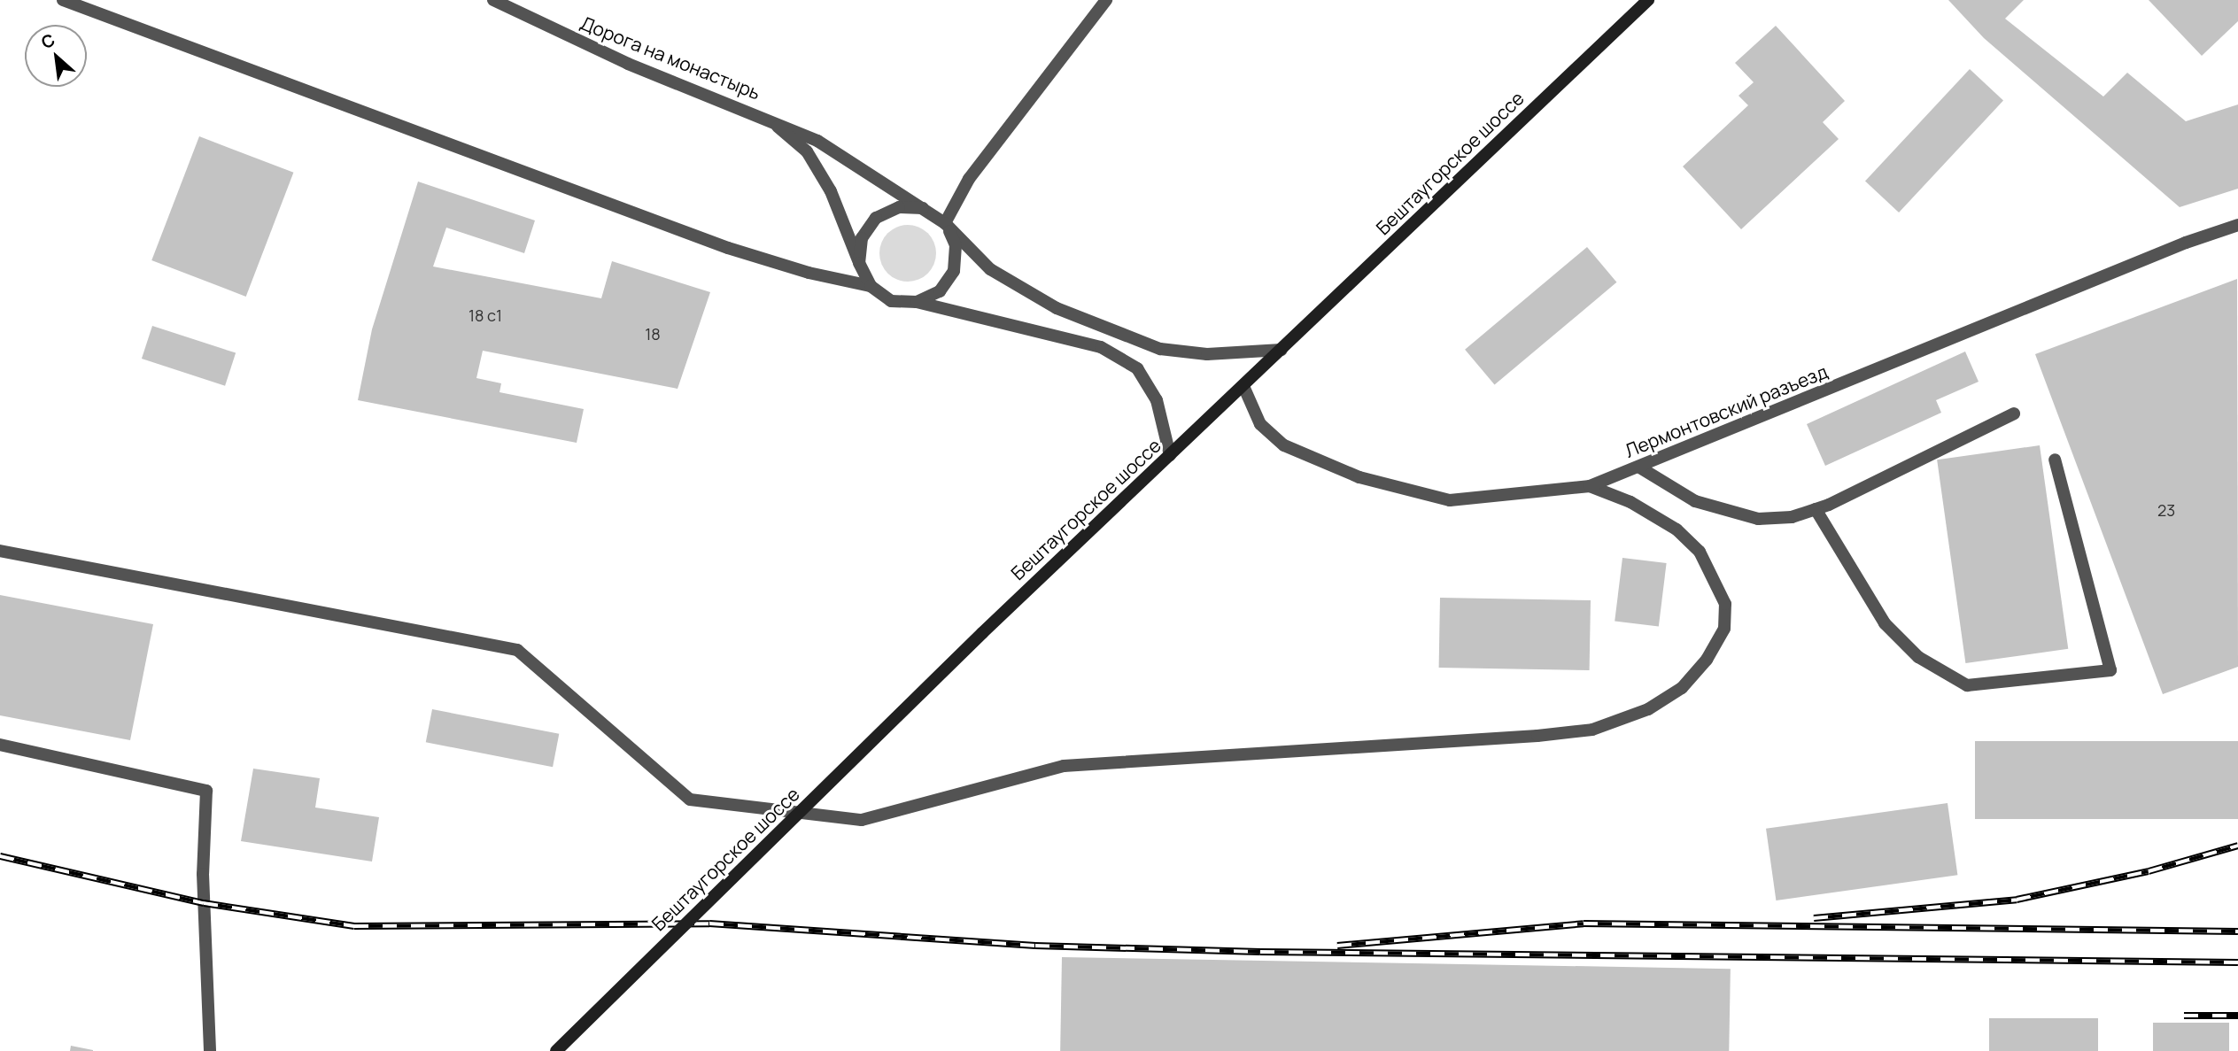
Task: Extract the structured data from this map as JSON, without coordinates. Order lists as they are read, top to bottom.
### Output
{
  "streets": {
    "main road": ["Бештаугорское шоссе"],
    "street": ["Дорога на монастырь", "Лермонтовский разъезд"]
  },
  "crossings": [
    ["Бештаугорское шоссе", "Лермонтовский разъезд"]
  ],
  "house_numbers": ["18 с1", "18", "23"],
  "north": "top left"
}
